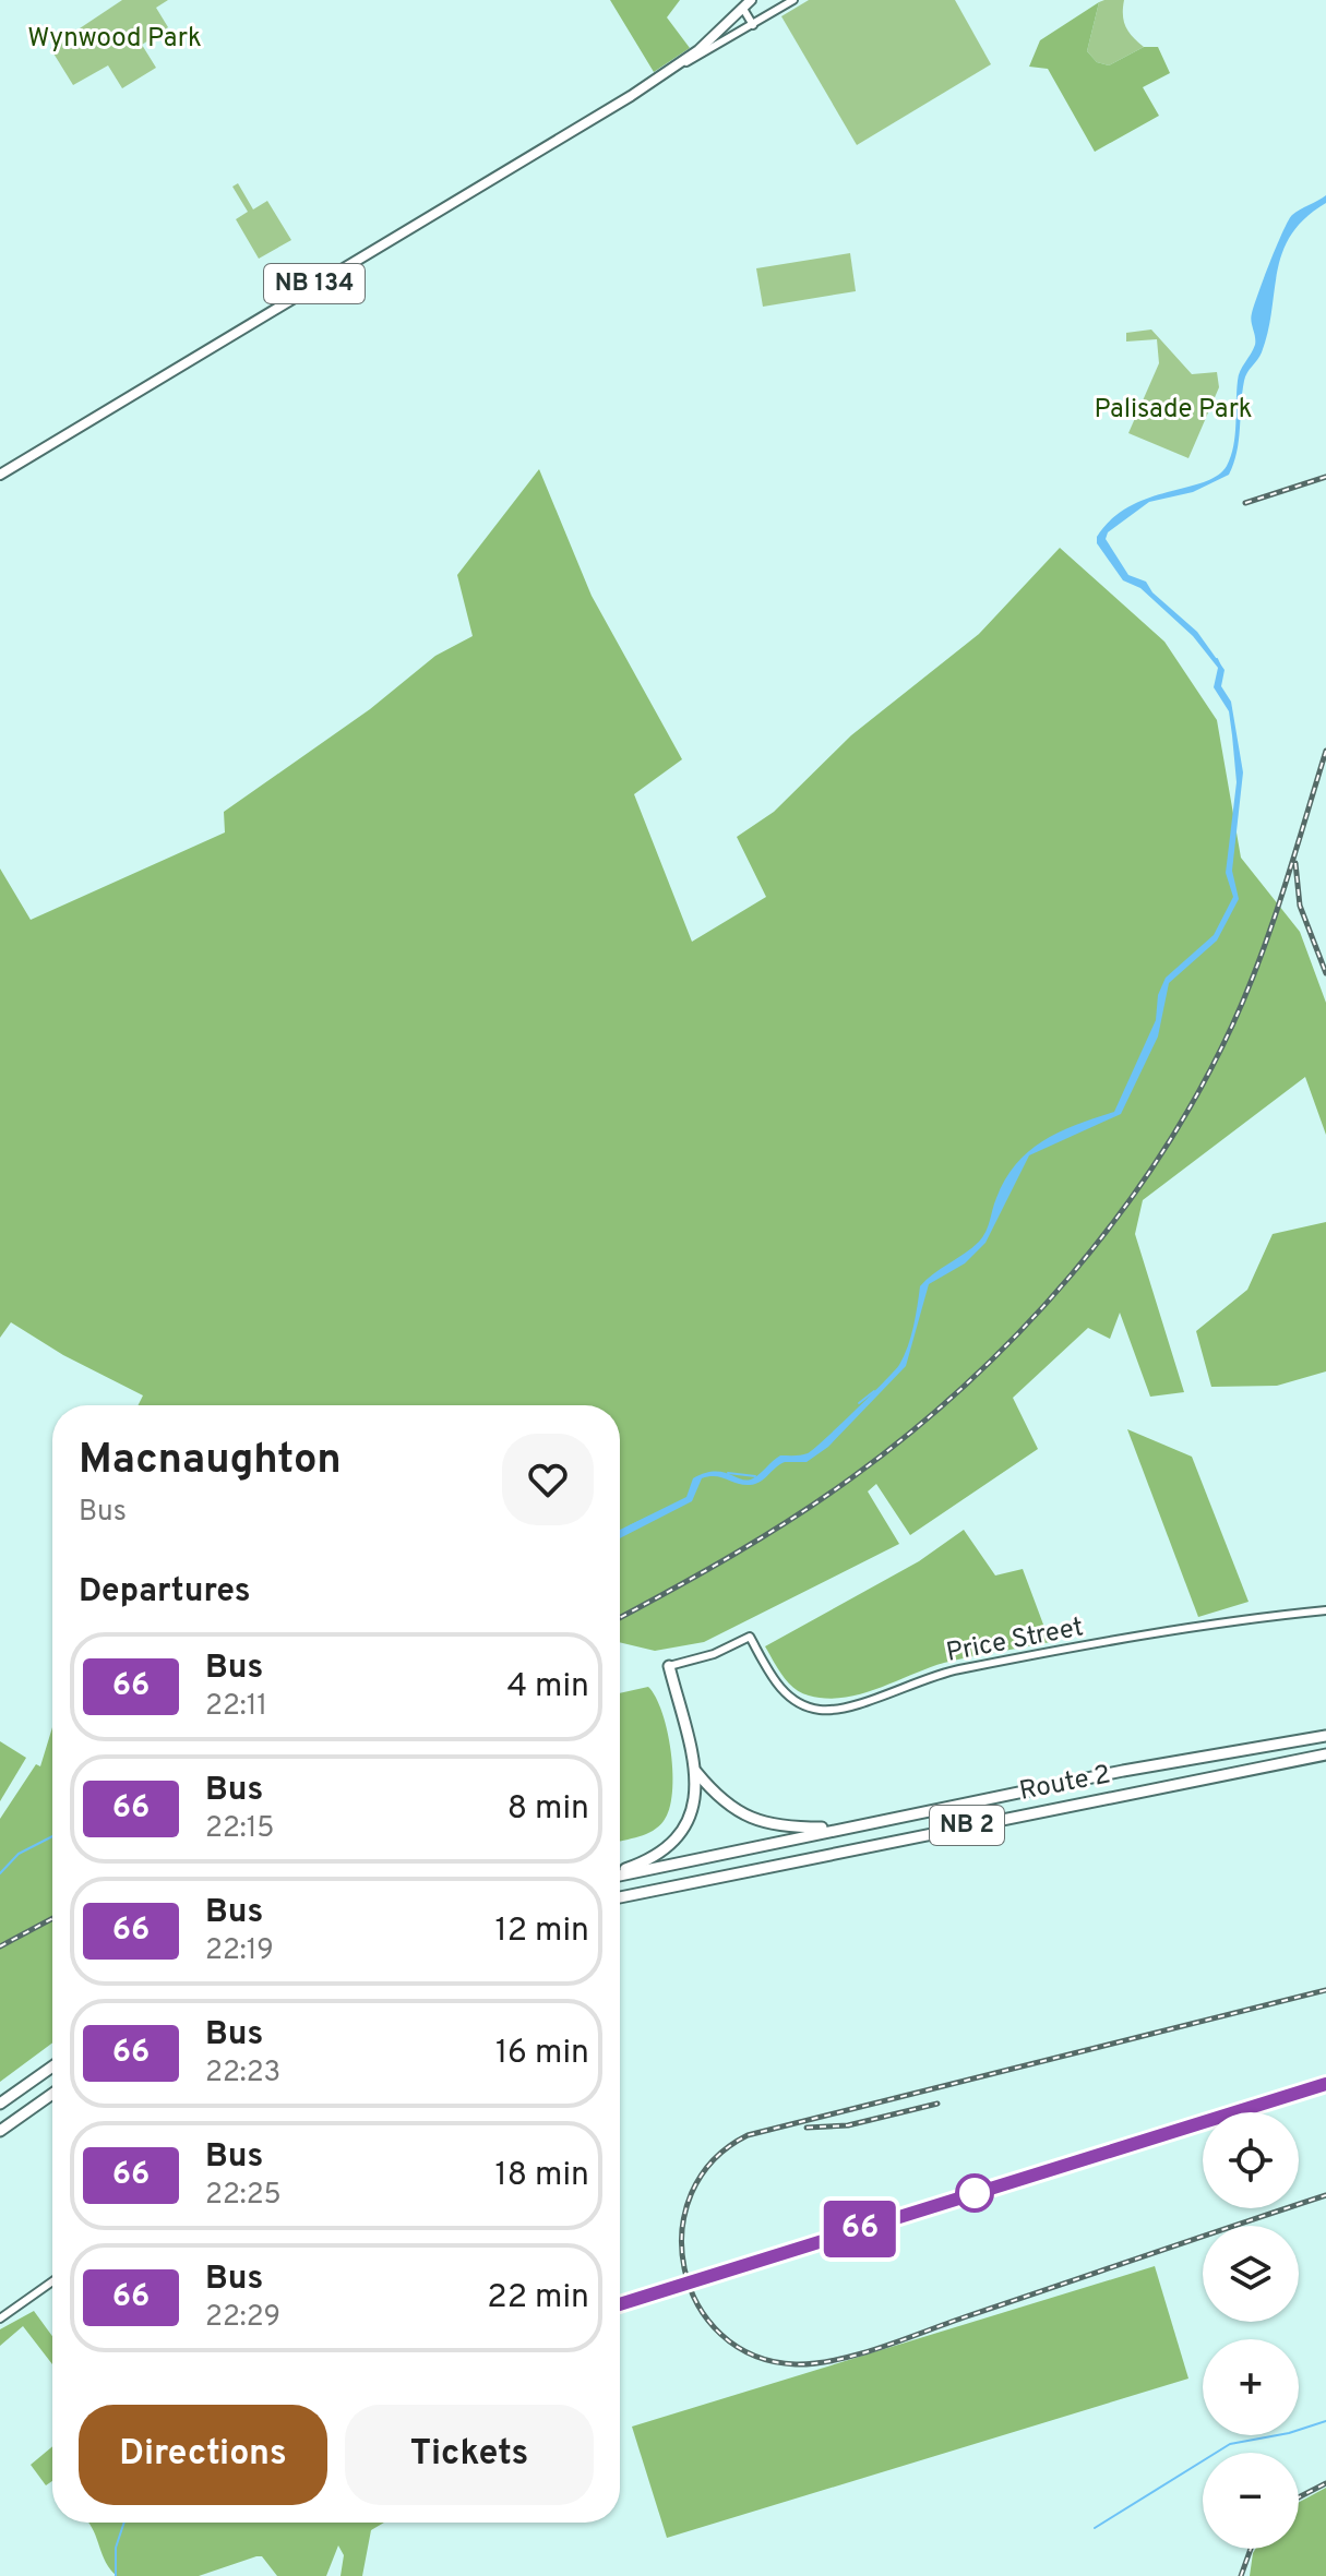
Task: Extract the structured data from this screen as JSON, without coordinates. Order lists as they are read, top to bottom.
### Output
{
  "streets": {
    "highway": ["Route 2", "NB 2"],
    "main road": ["NB 134"],
    "street": ["Price Street"]
  },
  "parks": ["Wynwood Park", "Palisade Park"],
  "lines": ["bus line 66"],
  "page": {
    "on_map": "66",
    "heading": [
      ["Macnaughton", "Bus"],
      "Departures"
    ],
    "list": [
      {
        "mark": "66",
        "name": "Bus",
        "note": "22:11",
        "value": "4 min"
      },
      {
        "mark": "66",
        "name": "Bus",
        "note": "22:15",
        "value": "8 min"
      },
      {
        "mark": "66",
        "name": "Bus",
        "note": "22:19",
        "value": "12 min"
      },
      {
        "mark": "66",
        "name": "Bus",
        "note": "22:23",
        "value": "16 min"
      },
      {
        "mark": "66",
        "name": "Bus",
        "note": "22:25",
        "value": "18 min"
      },
      {
        "mark": "66",
        "name": "Bus",
        "note": "22:29",
        "value": "22 min"
      }
    ],
    "map_buttons": ["+", "−"],
    "buttons": ["Directions", "Tickets"]
  }
}
